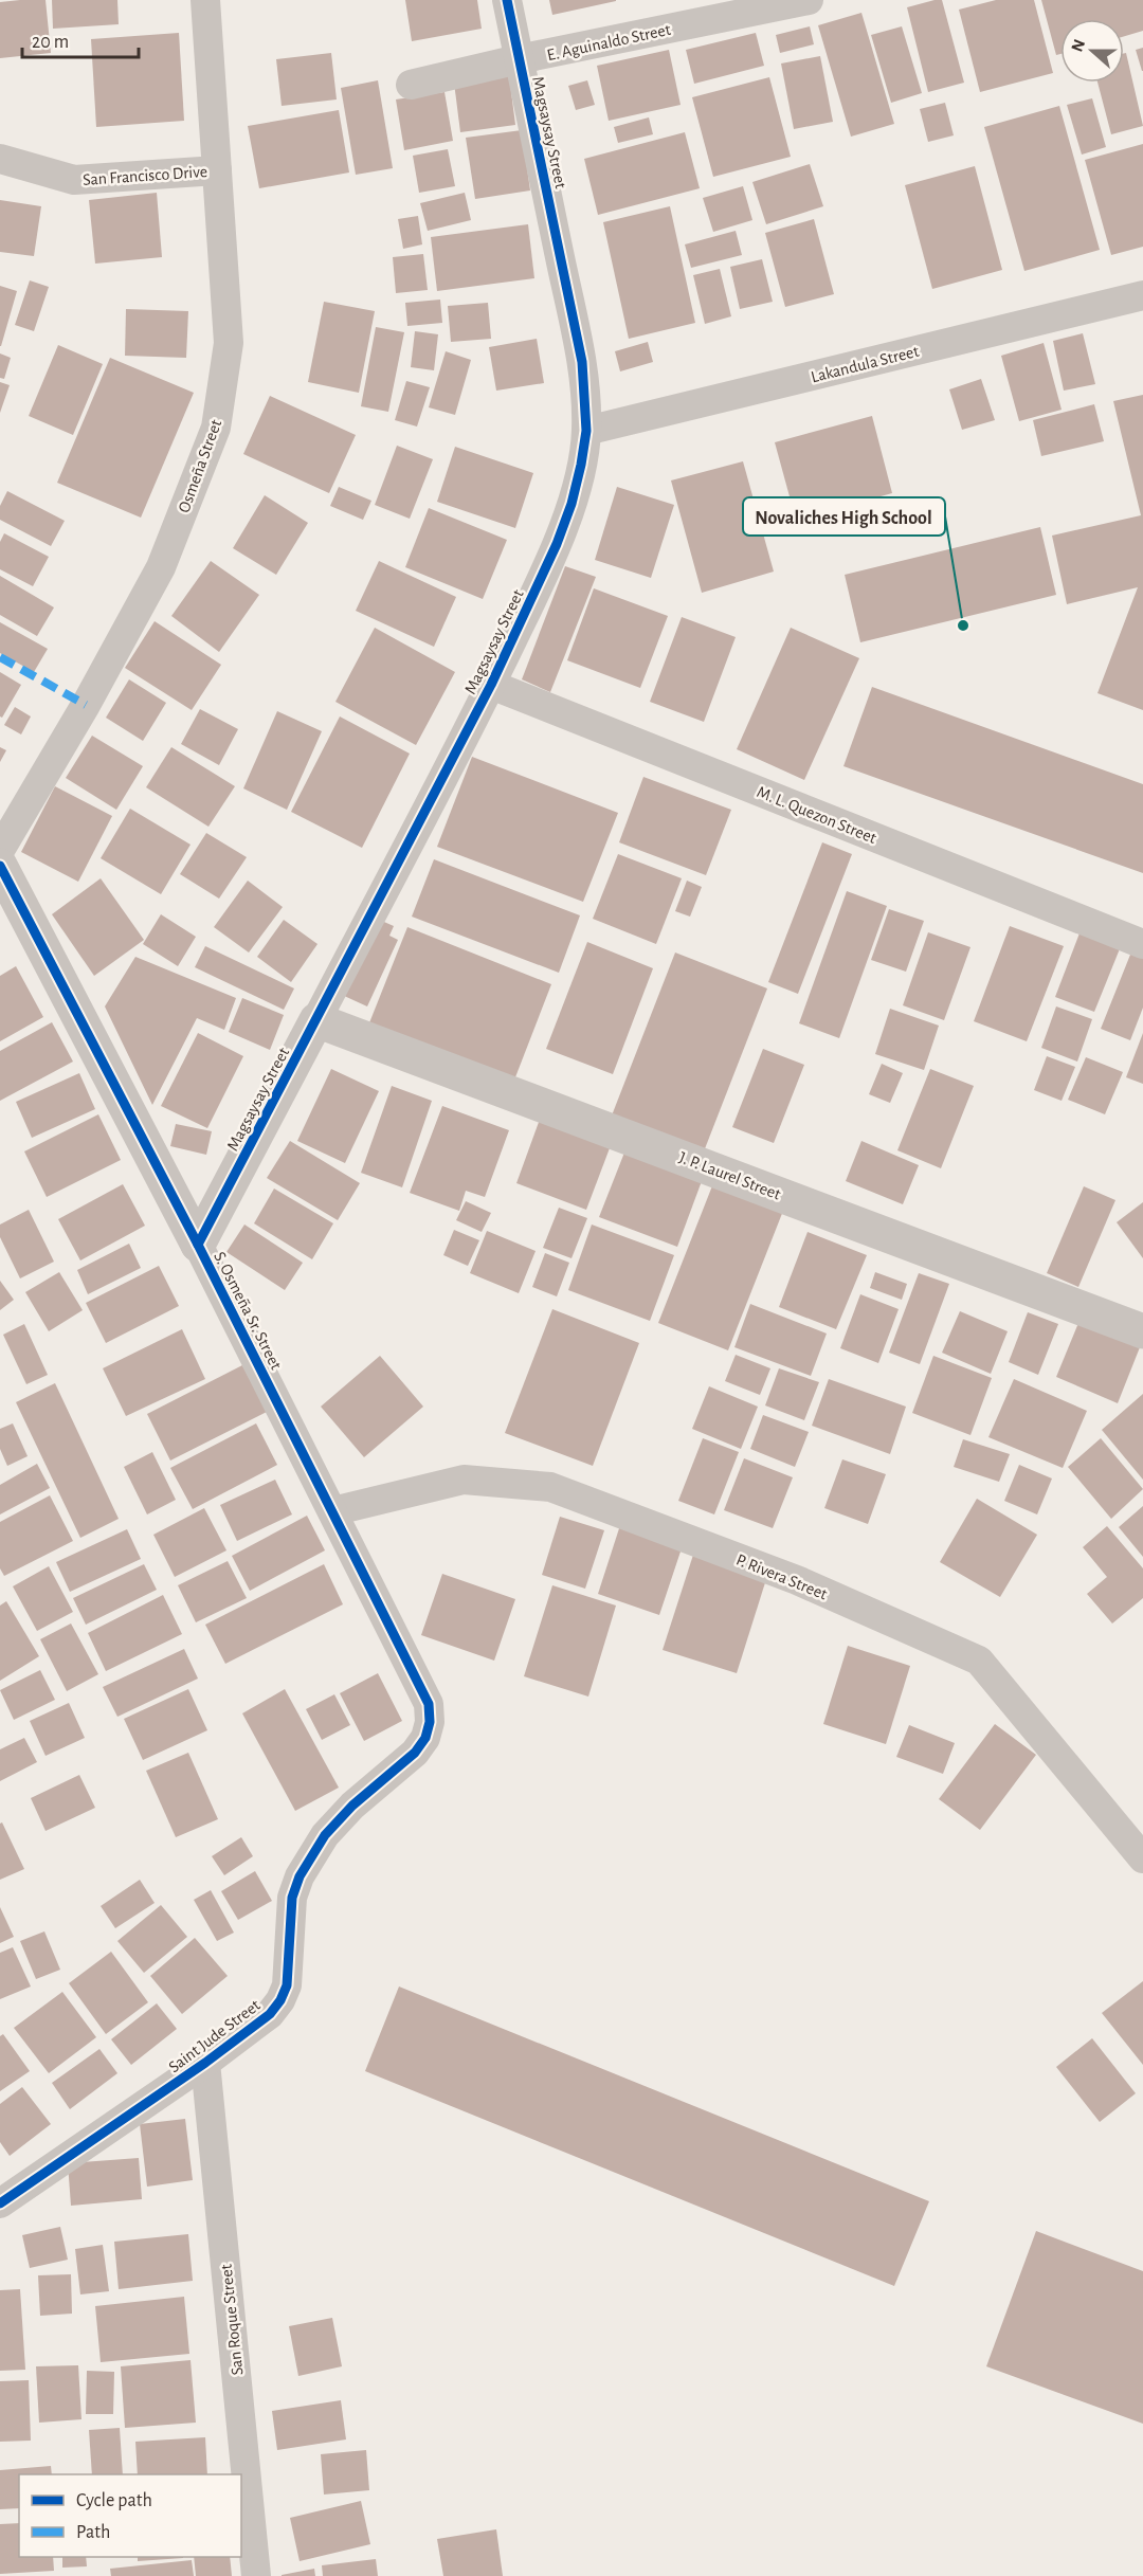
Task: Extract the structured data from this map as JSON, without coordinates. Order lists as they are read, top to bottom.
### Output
{
  "streets": {
    "street": [
      "E. Aguinaldo Street",
      "Magsaysay Street",
      "San Francisco Drive",
      "Lakandula Street",
      "Osmeña Street",
      "M. L. Quezon Street",
      "J. P. Laurel Street",
      "S. Osmeña Sr. Street",
      "P. Rivera Street",
      "Saint Jude Street",
      "San Roque Street"
    ]
  },
  "crossings": [
    ["E. Aguinaldo Street", "Magsaysay Street"],
    ["Magsaysay Street", "Lakandula Street"],
    ["Magsaysay Street", "M. L. Quezon Street"],
    ["Magsaysay Street", "J. P. Laurel Street"],
    ["Magsaysay Street", "S. Osmeña Sr. Street"],
    ["San Francisco Drive", "Osmeña Street"],
    ["S. Osmeña Sr. Street", "P. Rivera Street"],
    ["S. Osmeña Sr. Street", "Saint Jude Street"],
    ["Saint Jude Street", "San Roque Street"]
  ],
  "places": ["Novaliches High School"],
  "legend": ["Cycle path", "Path"],
  "scale_bar": "20 m",
  "north": "left"
}
